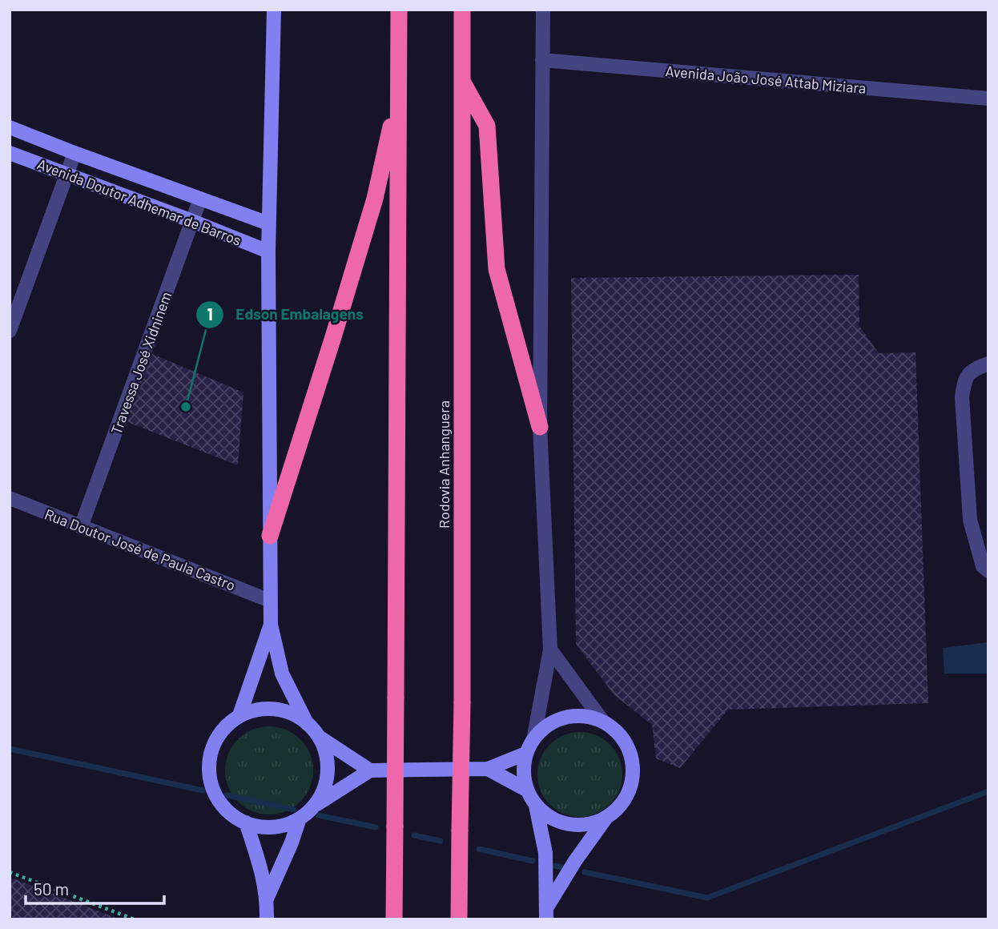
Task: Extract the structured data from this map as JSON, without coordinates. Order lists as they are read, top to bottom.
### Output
{
  "streets": {
    "highway": ["Rodovia Anhanguera"],
    "main road": ["Avenida Doutor Adhemar de Barros"],
    "street": ["Avenida João José Attab Miziara", "Travessa José Xidninem", "Rua Doutor José de Paula Castro"]
  },
  "crossings": [
    ["Avenida Doutor Adhemar de Barros", "Travessa José Xidninem"],
    ["Travessa José Xidninem", "Rua Doutor José de Paula Castro"]
  ],
  "places": ["Edson Embalagens"],
  "scale_bar": "50 m"
}
